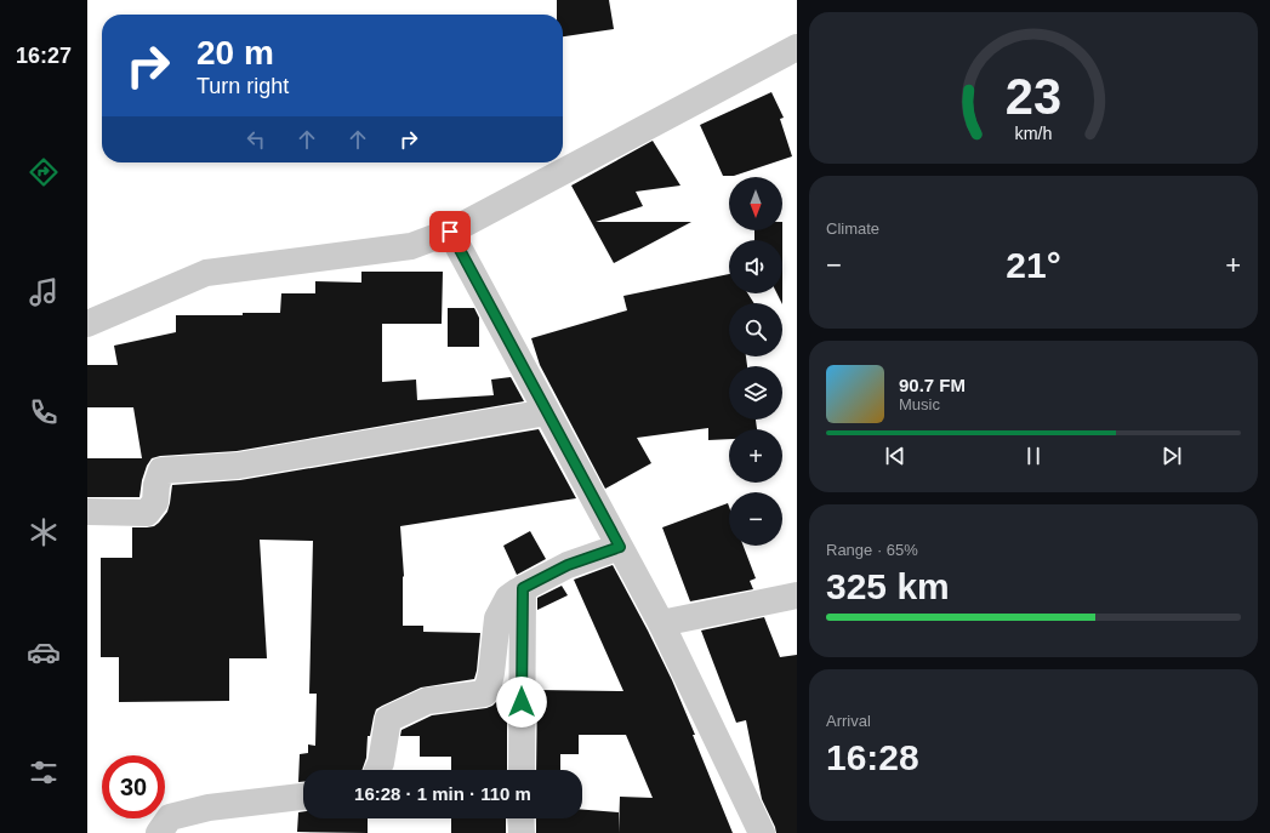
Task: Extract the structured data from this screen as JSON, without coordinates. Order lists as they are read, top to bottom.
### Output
{
  "north": "bottom",
  "page": {
    "tabs": "16:27",
    "turn": ["20 m", "Turn right"],
    "tile": [
      "Climate",
      ["Range · 65%", "325 km"],
      ["Arrival", "16:28"]
    ],
    "map_buttons": ["+", "−"],
    "heat": ["−", "21°", "+"],
    "song": ["90.7 FM", "Music"],
    "limit": "30",
    "trip": "16:28 · 1 min · 110 m",
    "gauge": ["23", "km/h"]
  }
}
